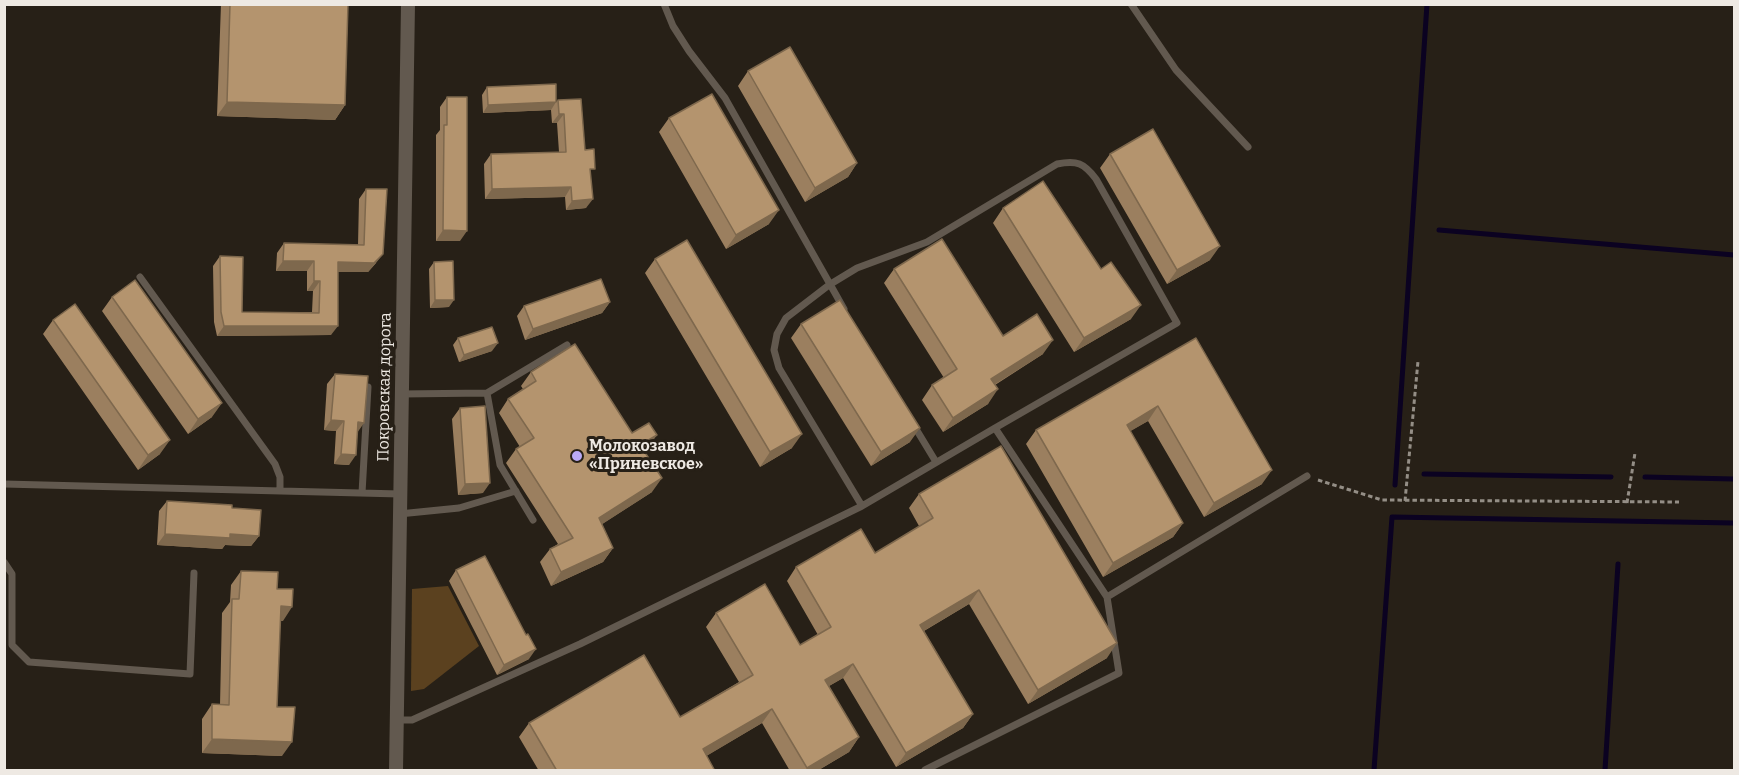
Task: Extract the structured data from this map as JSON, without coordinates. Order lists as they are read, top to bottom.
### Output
{
  "streets": {
    "street": ["Покровская дорога"]
  },
  "places": ["Молокозавод «Приневское»"]
}
